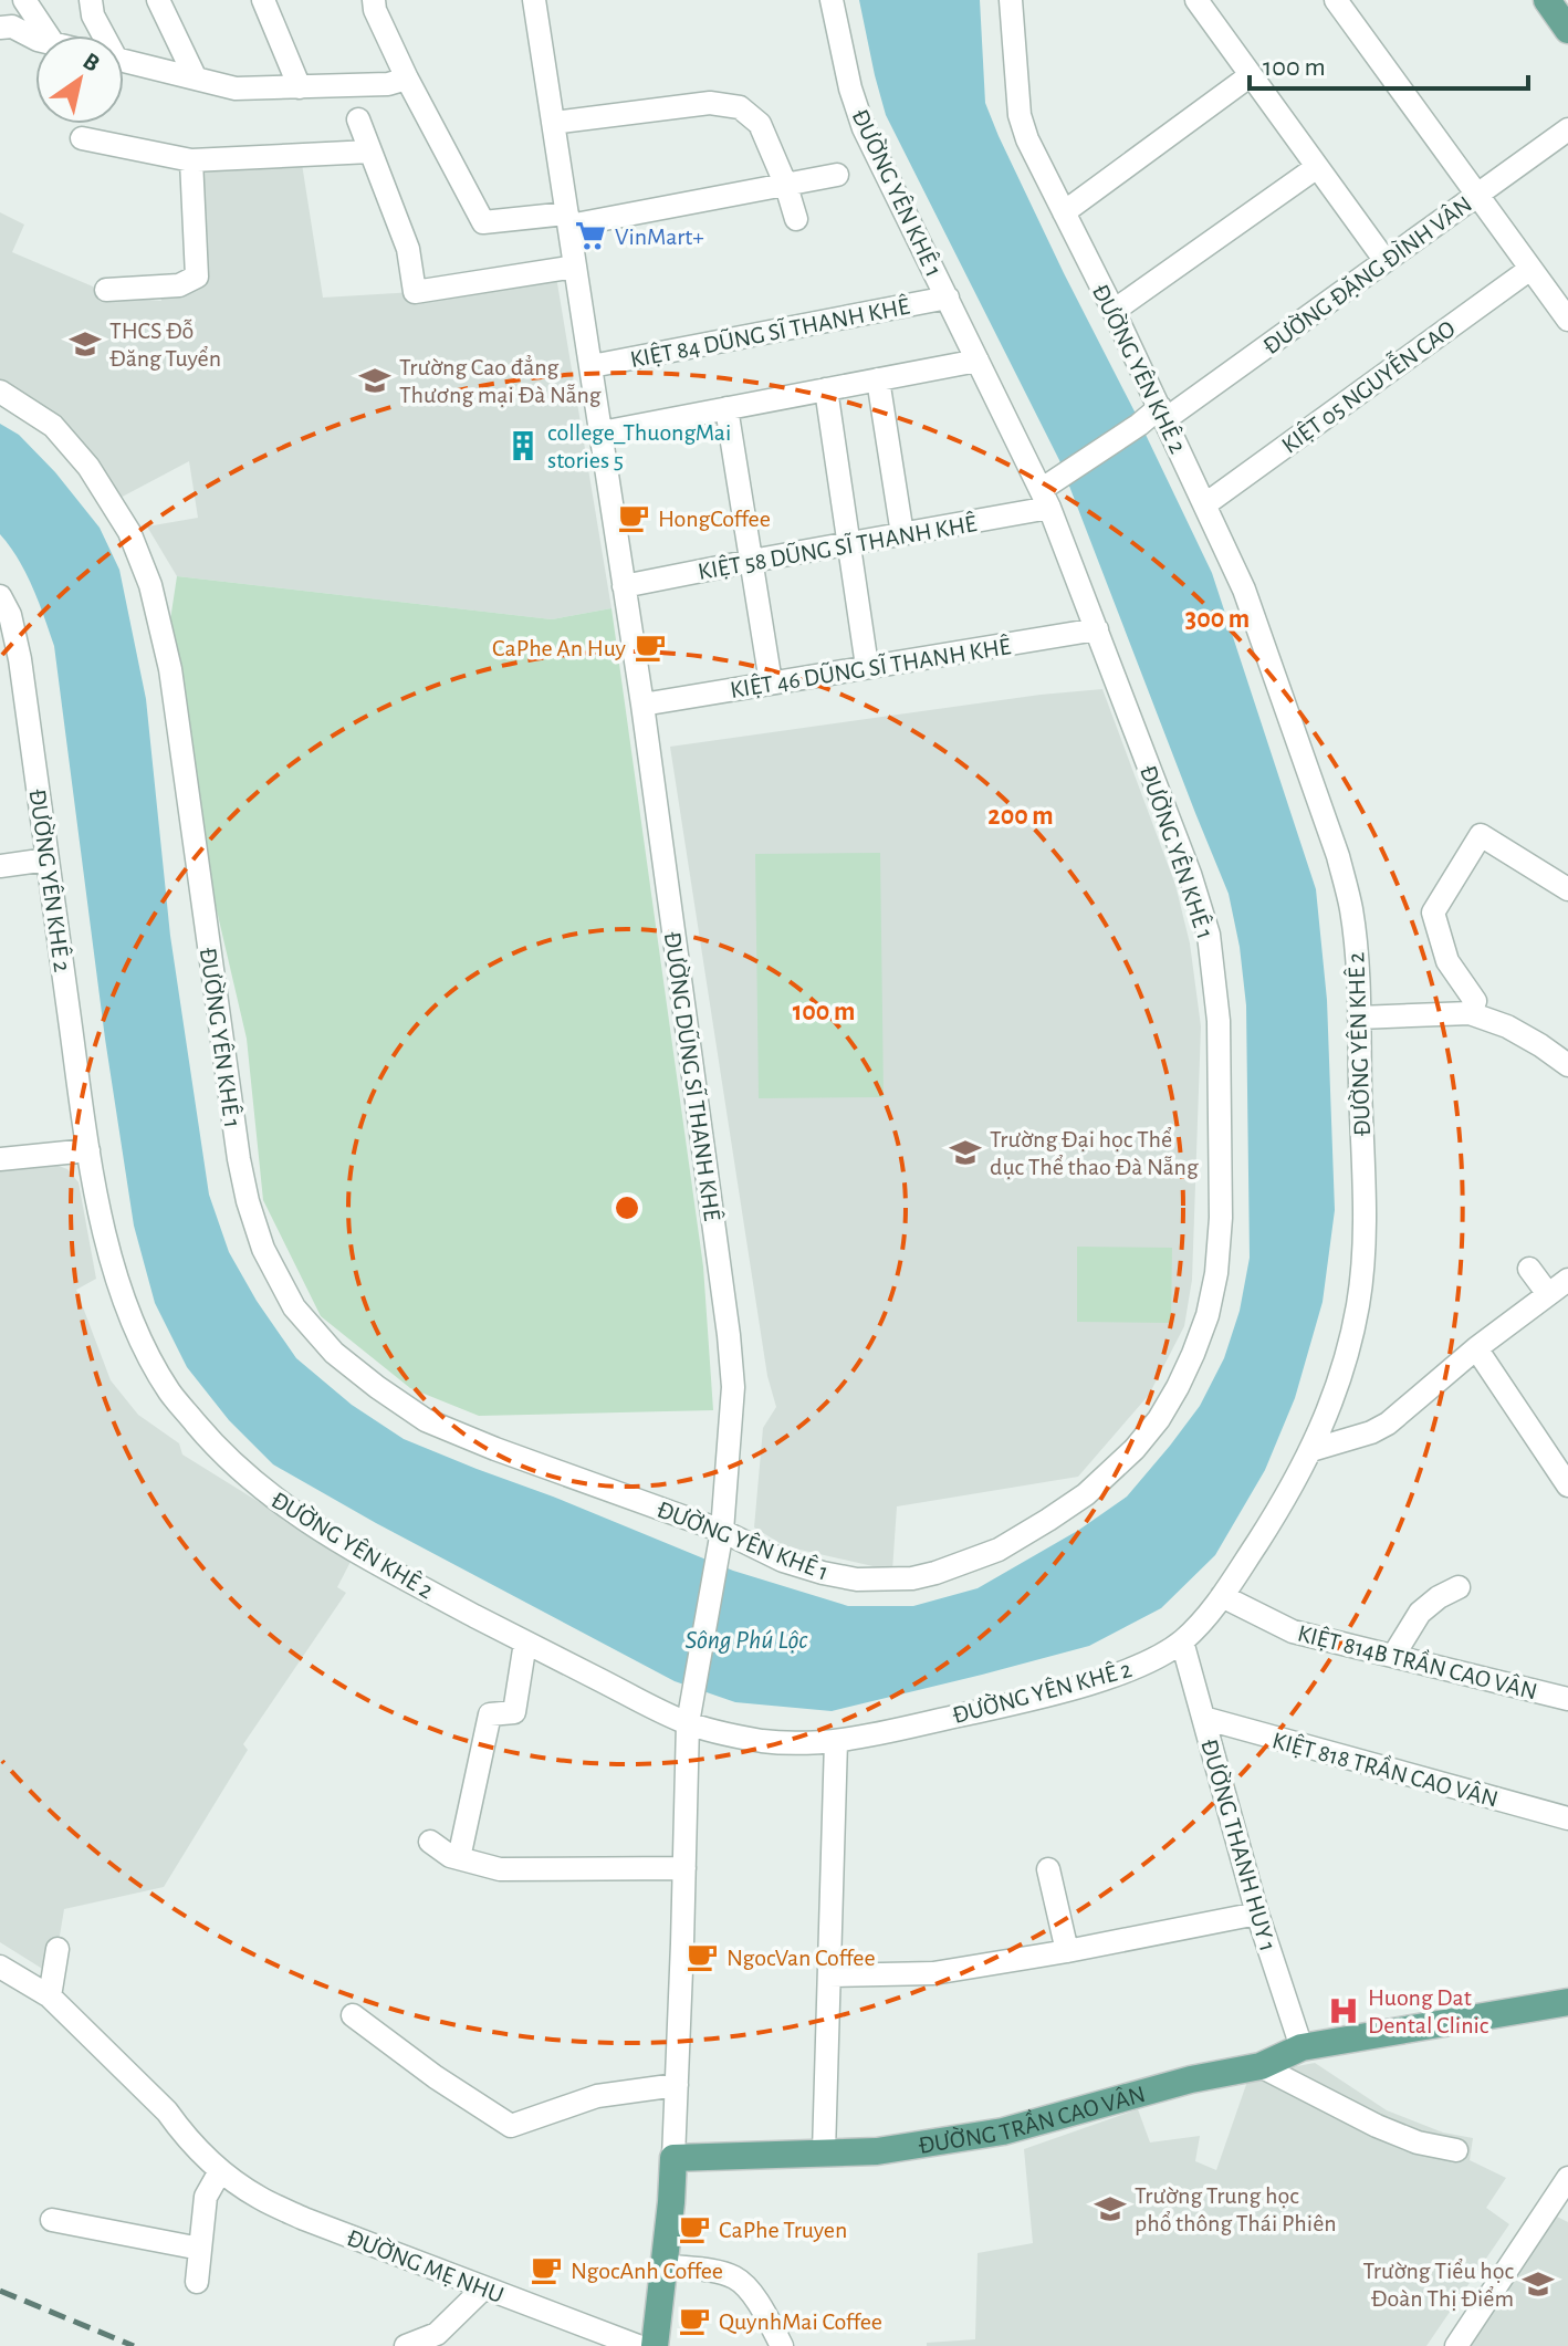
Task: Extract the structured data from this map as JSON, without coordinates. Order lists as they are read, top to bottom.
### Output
{
  "streets": {
    "main road": ["ĐƯỜNG TRẦN CAO VÂN"],
    "street": [
      "ĐƯỜNG YÊN KHÊ 1",
      "ĐƯỜNG ĐẶNG ĐÌNH VÂN",
      "KIỆT 84 DŨNG SĨ THANH KHÊ",
      "ĐƯỜNG YÊN KHÊ 2",
      "KIỆT 05 NGUYỄN CAO",
      "KIỆT 58 DŨNG SĨ THANH KHÊ",
      "KIỆT 46 DŨNG SĨ THANH KHÊ",
      "ĐƯỜNG DŨNG SĨ THANH KHÊ",
      "KIỆT 814B TRẦN CAO VÂN",
      "KIỆT 818 TRẦN CAO VÂN",
      "ĐƯỜNG THANH HUY 1",
      "ĐƯỜNG MẸ NHU"
    ]
  },
  "crossings": [
    ["ĐƯỜNG YÊN KHÊ 1", "ĐƯỜNG ĐẶNG ĐÌNH VÂN"],
    ["ĐƯỜNG YÊN KHÊ 1", "KIỆT 84 DŨNG SĨ THANH KHÊ"],
    ["ĐƯỜNG YÊN KHÊ 1", "KIỆT 58 DŨNG SĨ THANH KHÊ"],
    ["ĐƯỜNG YÊN KHÊ 1", "KIỆT 46 DŨNG SĨ THANH KHÊ"],
    ["ĐƯỜNG YÊN KHÊ 1", "ĐƯỜNG DŨNG SĨ THANH KHÊ"],
    ["ĐƯỜNG ĐẶNG ĐÌNH VÂN", "ĐƯỜNG YÊN KHÊ 2"],
    ["ĐƯỜNG ĐẶNG ĐÌNH VÂN", "KIỆT 58 DŨNG SĨ THANH KHÊ"],
    ["KIỆT 84 DŨNG SĨ THANH KHÊ", "ĐƯỜNG DŨNG SĨ THANH KHÊ"],
    ["ĐƯỜNG YÊN KHÊ 2", "KIỆT 05 NGUYỄN CAO"],
    ["ĐƯỜNG YÊN KHÊ 2", "ĐƯỜNG DŨNG SĨ THANH KHÊ"],
    ["ĐƯỜNG YÊN KHÊ 2", "KIỆT 814B TRẦN CAO VÂN"],
    ["ĐƯỜNG YÊN KHÊ 2", "ĐƯỜNG THANH HUY 1"],
    ["KIỆT 58 DŨNG SĨ THANH KHÊ", "ĐƯỜNG DŨNG SĨ THANH KHÊ"],
    ["KIỆT 46 DŨNG SĨ THANH KHÊ", "ĐƯỜNG DŨNG SĨ THANH KHÊ"],
    ["ĐƯỜNG DŨNG SĨ THANH KHÊ", "ĐƯỜNG TRẦN CAO VÂN"],
    ["KIỆT 818 TRẦN CAO VÂN", "ĐƯỜNG THANH HUY 1"],
    ["ĐƯỜNG THANH HUY 1", "ĐƯỜNG TRẦN CAO VÂN"]
  ],
  "water": ["Sông Phú Lộc"],
  "places": {
    "supermarket": ["VinMart+"],
    "school or university": [
      "THCS Đỗ Đăng Tuyển",
      "Trường Cao đẳng Thương mại Đà Nẵng",
      "Trường Đại học Thể dục Thể thao Đà Nẵng",
      "Trường Trung học phổ thông Thái Phiên",
      "Trường Tiểu học Đoàn Thị Điểm"
    ],
    "building": ["college_ThuongMai stories 5"],
    "cafe": [
      "HongCoffee",
      "CaPhe An Huy",
      "NgocVan Coffee",
      "CaPhe Truyen",
      "NgocAnh Coffee",
      "QuynhMai Coffee"
    ],
    "hospital": ["Huong Dat Dental Clinic"]
  },
  "scale_bar": "100 m",
  "north": "top right",
  "rings": ["300 m", "200 m", "100 m"]
}
